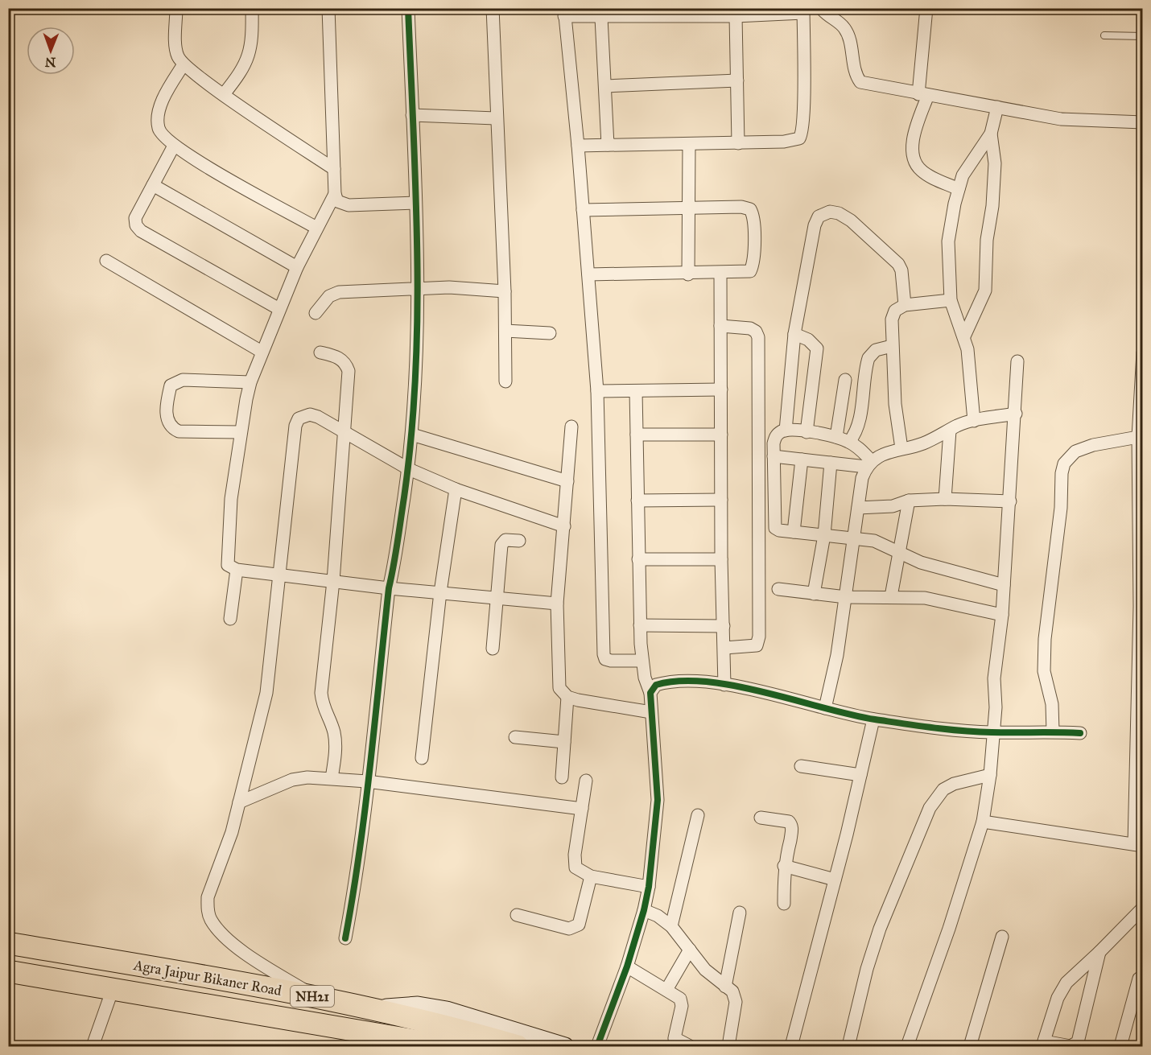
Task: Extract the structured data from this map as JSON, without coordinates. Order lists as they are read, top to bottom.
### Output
{
  "streets": {
    "highway": ["Agra Jaipur Bikaner Road", "NH21"]
  },
  "north": "bottom"
}
